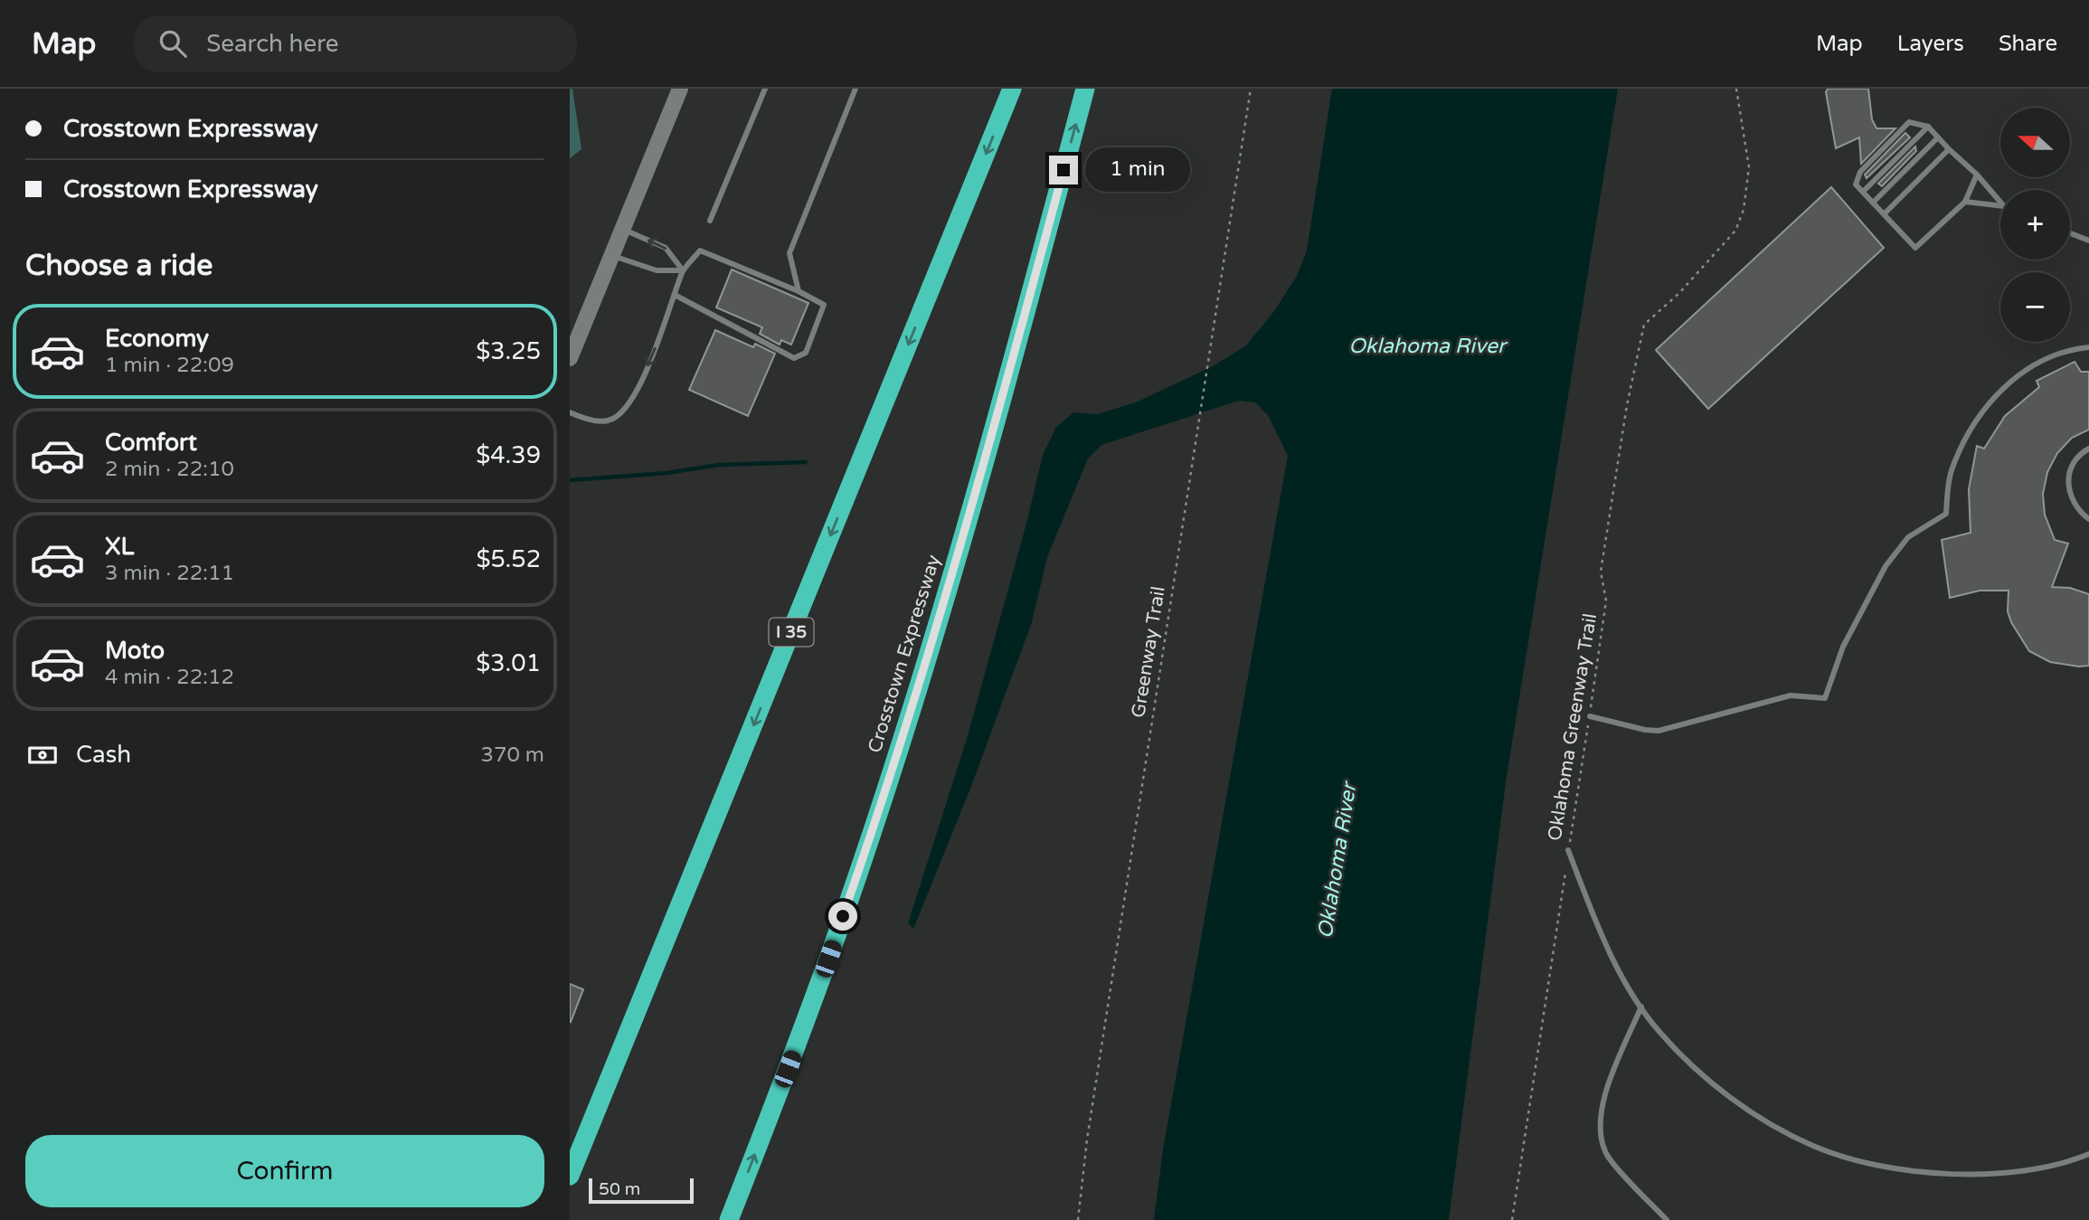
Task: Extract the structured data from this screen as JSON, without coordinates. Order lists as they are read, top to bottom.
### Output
{
  "streets": {
    "highway": ["I 35", "Crosstown Expressway"],
    "path": ["Greenway Trail", "Oklahoma Greenway Trail"]
  },
  "water": ["Oklahoma River"],
  "scale_bar": "50 m",
  "north": "left",
  "page": {
    "header": "Map",
    "search": "Search here",
    "nav": ["Map", "Layers", "Share"],
    "banner": ["Crosstown Expressway", "Crosstown Expressway"],
    "map_buttons": ["+", "−"],
    "bubble": "1 min",
    "heading": "Choose a ride",
    "list": [
      {
        "name": "Economy",
        "note": "1 min · 22:09",
        "value": "$3.25"
      },
      {
        "name": "Comfort",
        "note": "2 min · 22:10",
        "value": "$4.39"
      },
      {
        "name": "XL",
        "note": "3 min · 22:11",
        "value": "$5.52"
      },
      {
        "name": "Moto",
        "note": "4 min · 22:12",
        "value": "$3.01"
      }
    ],
    "pay": ["Cash", "370 m"],
    "buttons": "Confirm",
    "scale": "50 m"
  }
}
